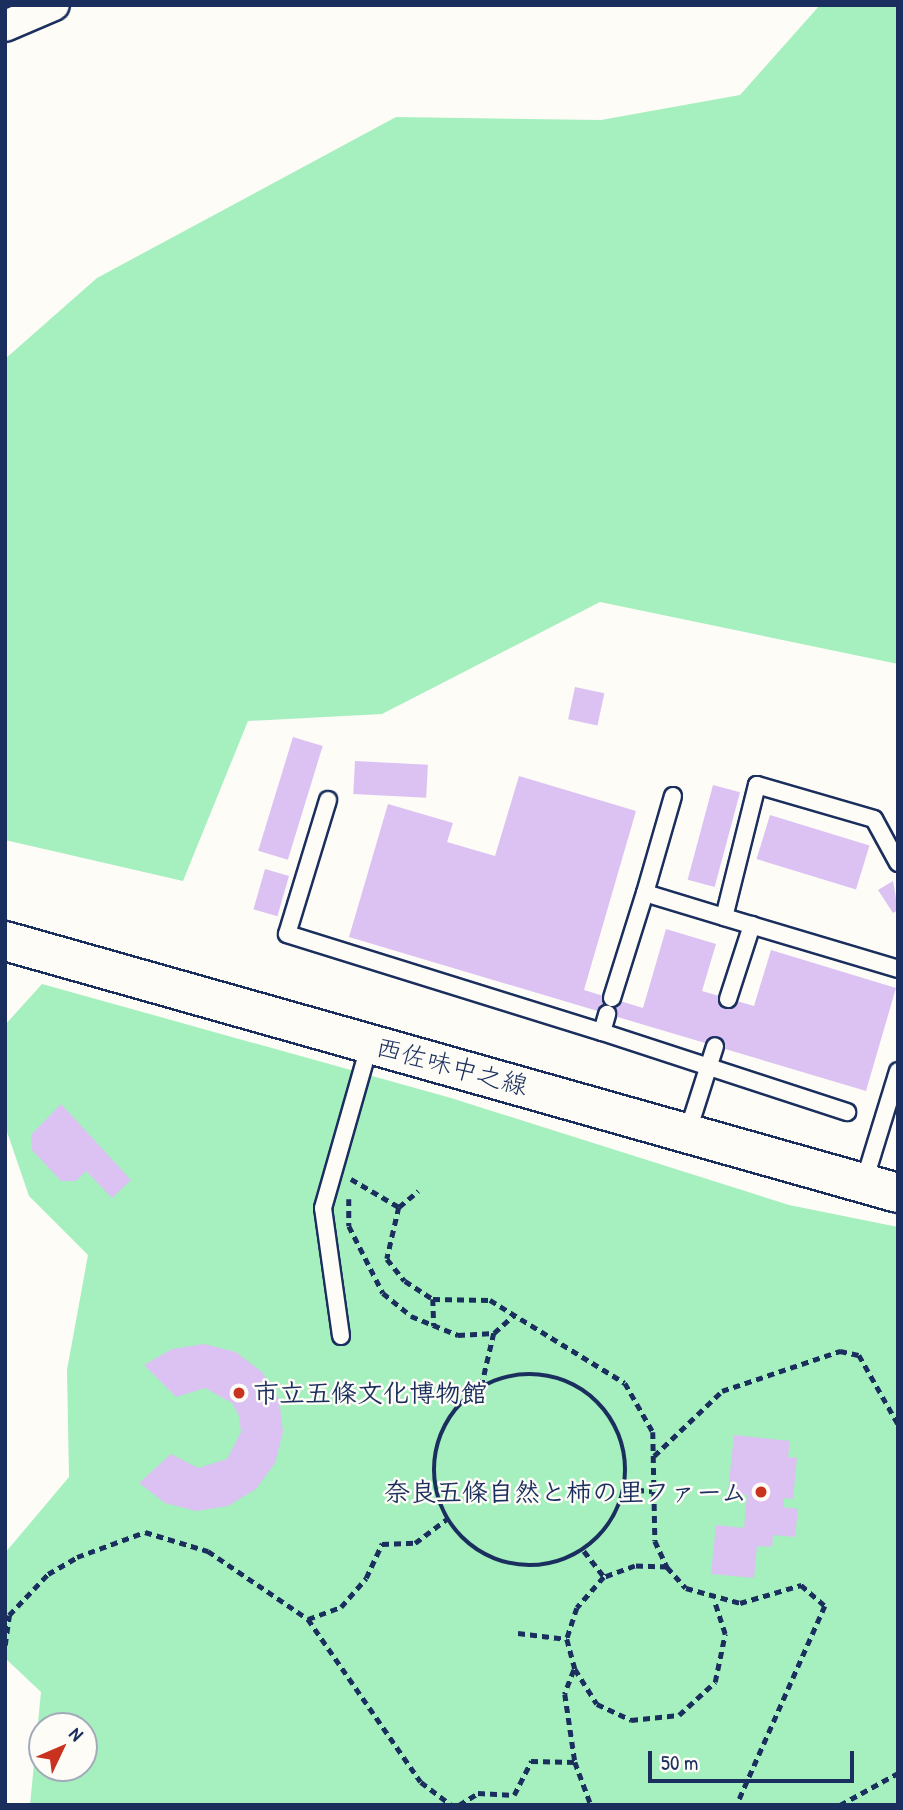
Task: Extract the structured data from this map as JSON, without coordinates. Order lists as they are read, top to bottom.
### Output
{
  "streets": {
    "main road": ["西佐味中之線"]
  },
  "places": ["市立五條文化博物館", "奈良五條自然と柿の里ファーム"],
  "scale_bar": "50 m",
  "north": "top right"
}
